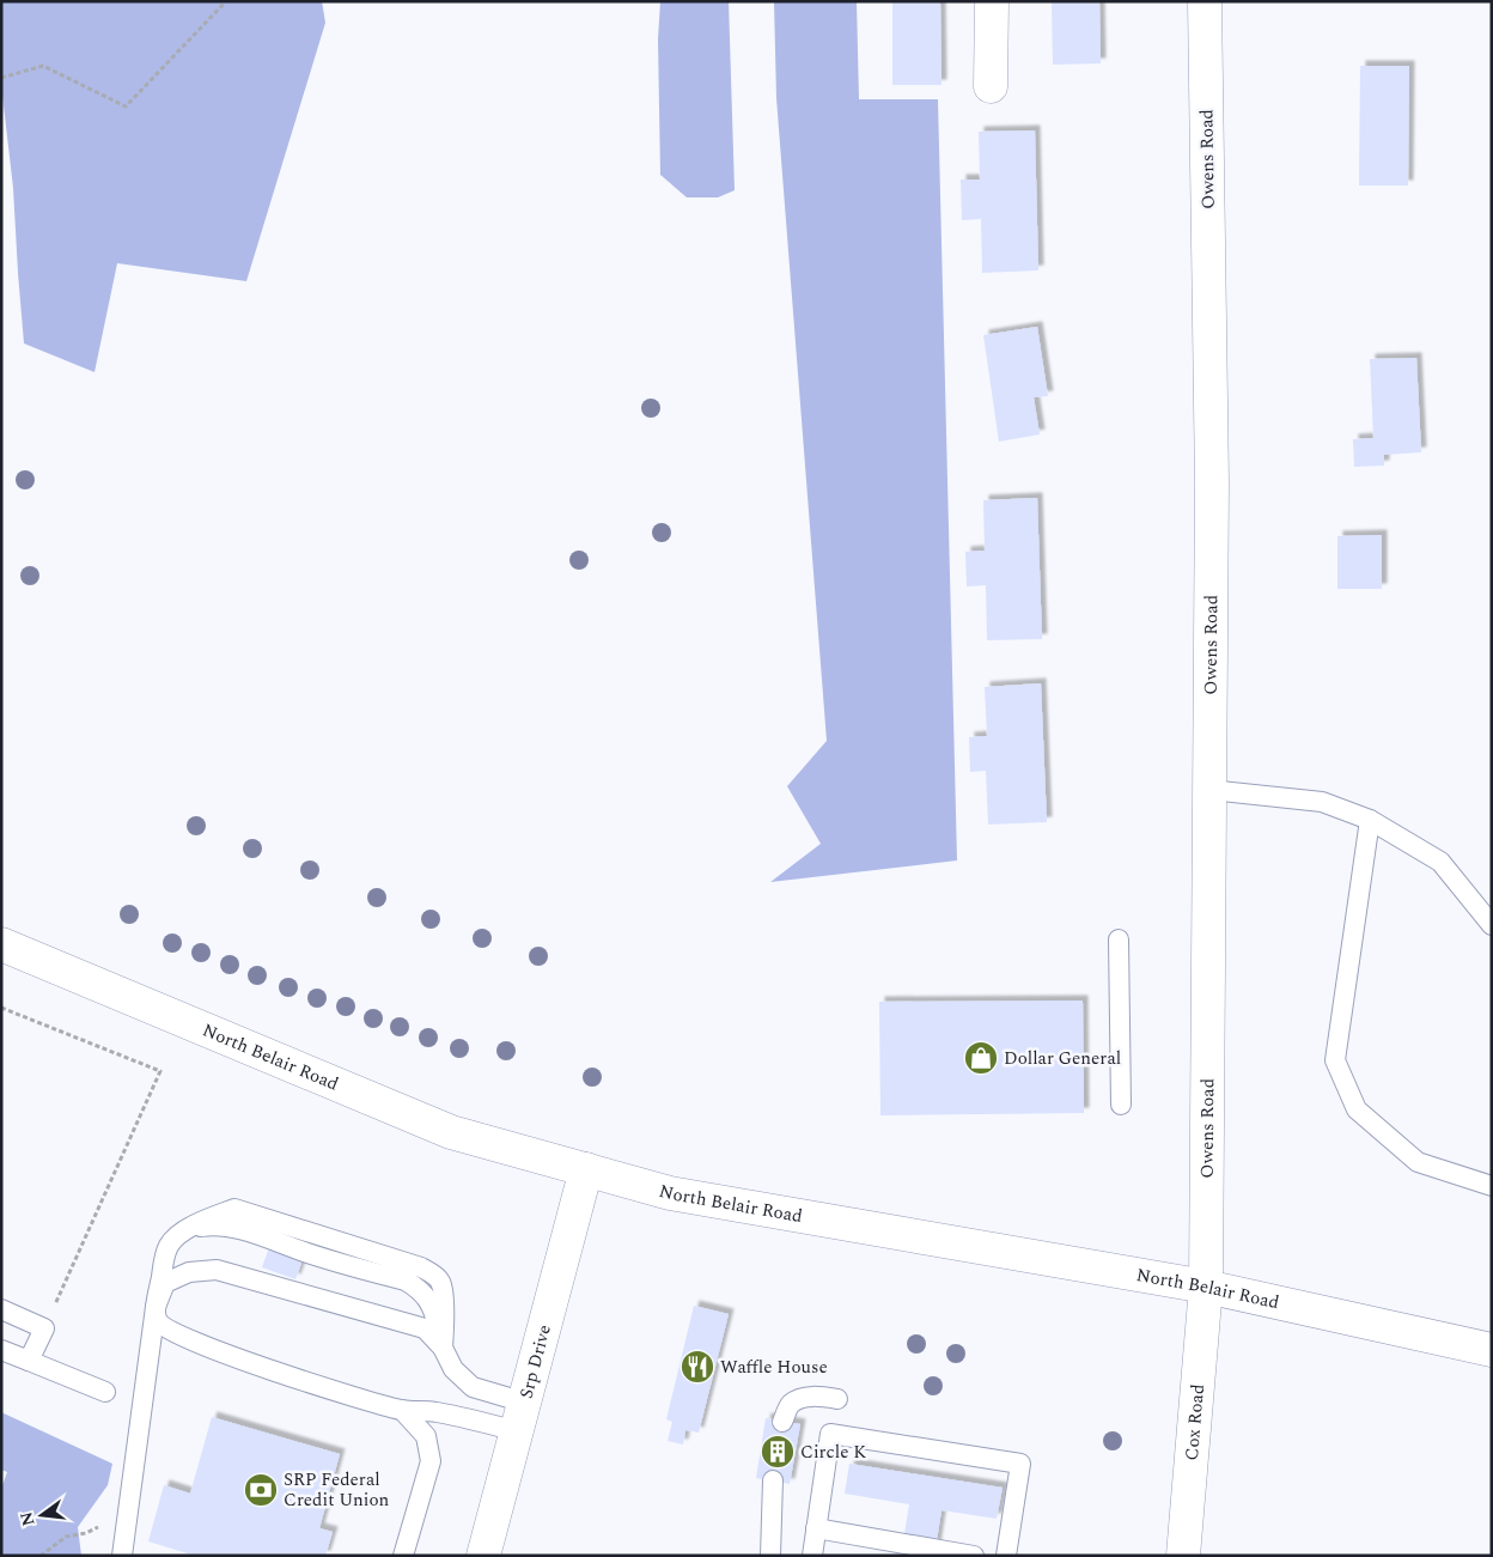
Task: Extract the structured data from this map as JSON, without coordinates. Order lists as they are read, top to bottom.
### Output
{
  "streets": {
    "street": [
      "Owens Road",
      "North Belair Road",
      "Srp Drive",
      "Cox Road"
    ]
  },
  "crossings": [
    ["Owens Road", "North Belair Road"],
    ["Owens Road", "Cox Road"],
    ["North Belair Road", "Srp Drive"],
    ["North Belair Road", "Cox Road"]
  ],
  "places": {
    "shop": ["Dollar General"],
    "restaurant": ["Waffle House"],
    "building": ["Circle K"],
    "bank": ["SRP Federal Credit Union"]
  },
  "north": "left"
}
